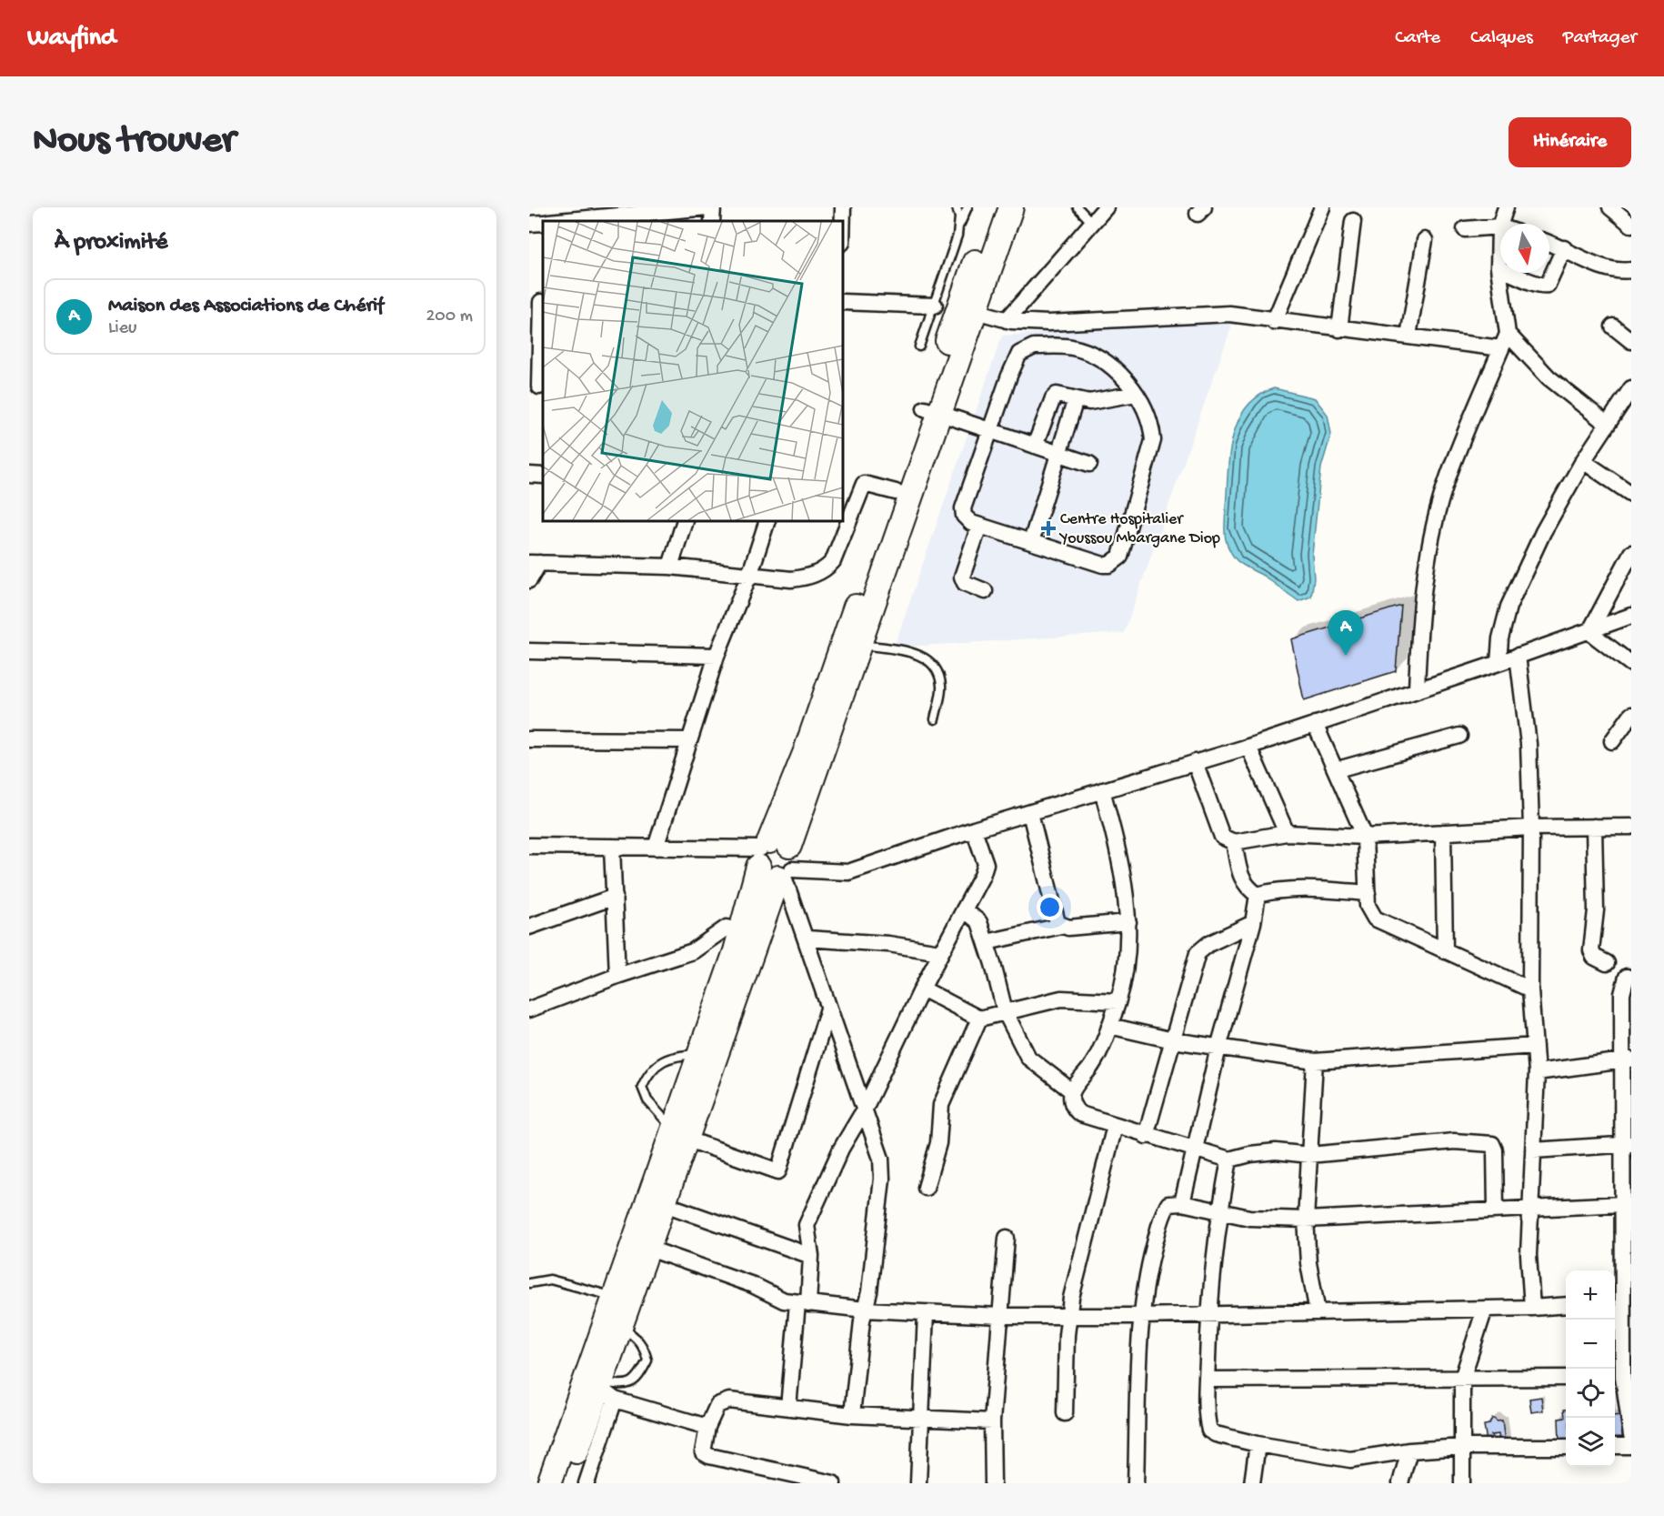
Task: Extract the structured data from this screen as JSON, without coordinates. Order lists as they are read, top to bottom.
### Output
{
  "places": {
    "health": ["Centre Hospitalier Youssou Mbargane Diop"]
  },
  "north": "bottom",
  "page": {
    "header": "Wayfind",
    "nav": ["Carte", "Calques", "Partager"],
    "buttons": "Itinéraire",
    "title": "Nous trouver",
    "heading": "À proximité",
    "list": [
      {
        "mark": "A",
        "name": "Maison des Associations de Chérif",
        "note": "Lieu",
        "value": "200 m"
      }
    ],
    "pins": "A",
    "map_buttons": ["+", "−"]
  }
}
